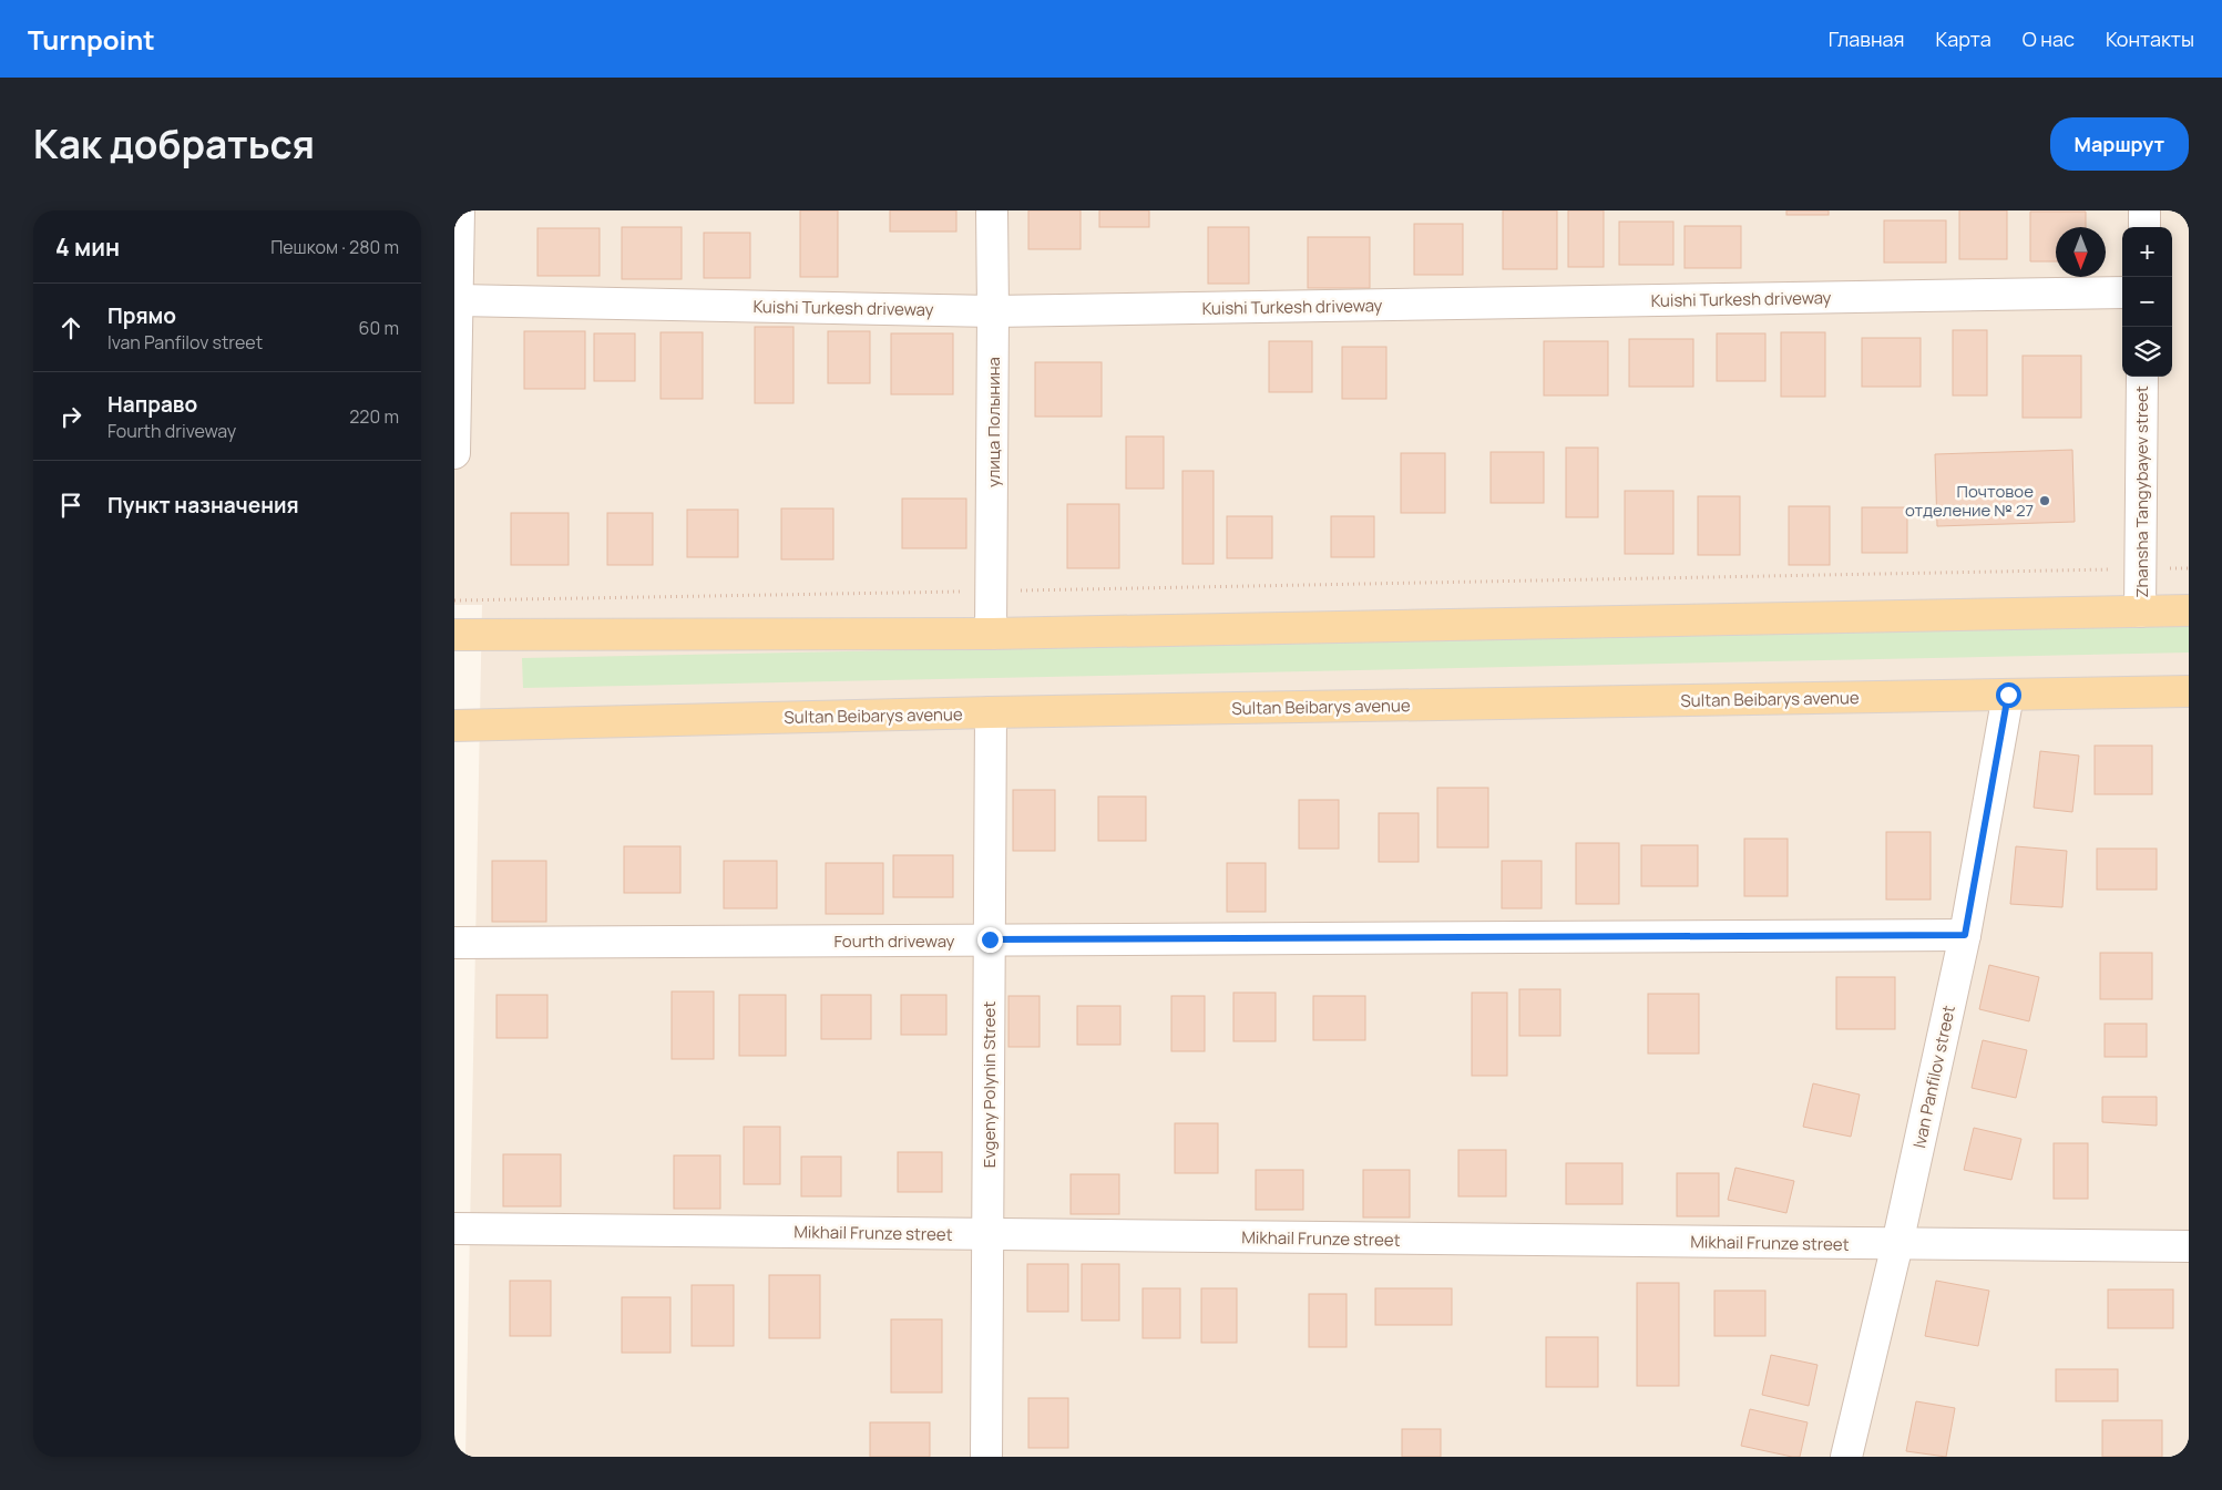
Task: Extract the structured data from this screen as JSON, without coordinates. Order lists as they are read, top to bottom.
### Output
{
  "streets": {
    "main road": ["Sultan Beibarys avenue"],
    "street": [
      "Kuishi Turkesh driveway",
      "улица Полынина",
      "Zhansha Tangybayev street",
      "Fourth driveway",
      "Ivan Panfilov street",
      "Evgeny Polynin Street",
      "Mikhail Frunze street"
    ]
  },
  "crossings": [
    ["Kuishi Turkesh driveway", "улица Полынина"],
    ["Sultan Beibarys avenue", "Ivan Panfilov street"],
    ["Sultan Beibarys avenue", "Evgeny Polynin Street"],
    ["Fourth driveway", "Ivan Panfilov street"],
    ["Fourth driveway", "Evgeny Polynin Street"],
    ["Ivan Panfilov street", "Mikhail Frunze street"],
    ["Evgeny Polynin Street", "Mikhail Frunze street"]
  ],
  "places": ["Почтовое отделение № 27"],
  "north": "bottom",
  "page": {
    "header": "Turnpoint",
    "nav": [
      "Главная",
      "Карта",
      "О нас",
      "Контакты"
    ],
    "title": "Как добраться",
    "buttons": "Маршрут",
    "heading": ["4 мин", "Пешком · 280 m"],
    "map_buttons": ["+", "−"],
    "list": [
      ["Прямо", "Ivan Panfilov street", "60 m"],
      ["Направо", "Fourth driveway", "220 m"],
      "Пункт назначения"
    ]
  }
}
